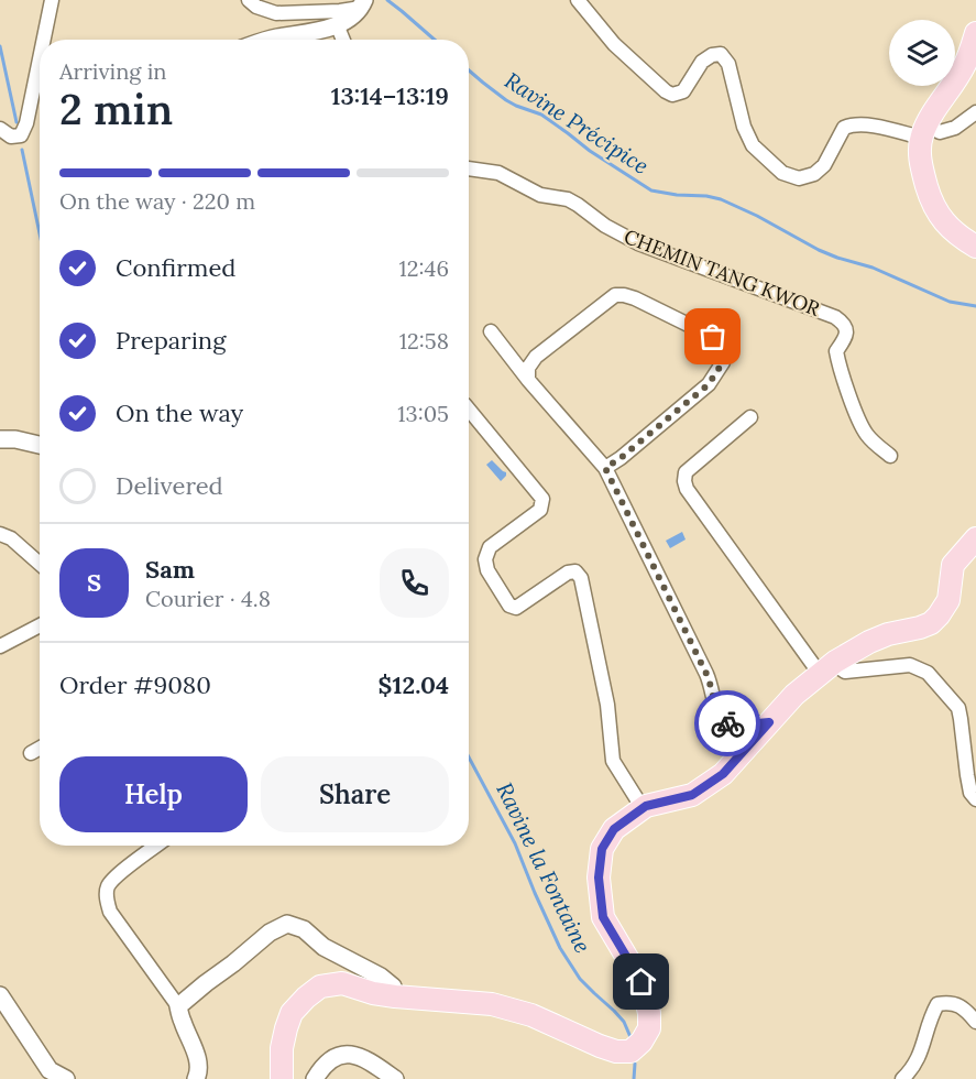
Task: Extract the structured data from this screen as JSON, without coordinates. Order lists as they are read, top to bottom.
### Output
{
  "streets": {
    "street": ["CHEMIN TANG KWOR"]
  },
  "water": ["Ravine Précipice", "Ravine la Fontaine"],
  "page": {
    "heading": ["2 min", "Arriving in", "13:14–13:19"],
    "panel": [
      "Sam",
      "Courier · 4.8",
      "Order #9080",
      "$12.04"
    ],
    "bar": "On the way · 220 m",
    "list": [
      ["Confirmed", "12:46"],
      ["Preparing", "12:58"],
      ["On the way", "13:05"],
      "Delivered"
    ],
    "round": "S",
    "buttons": ["Help", "Share"]
  }
}
